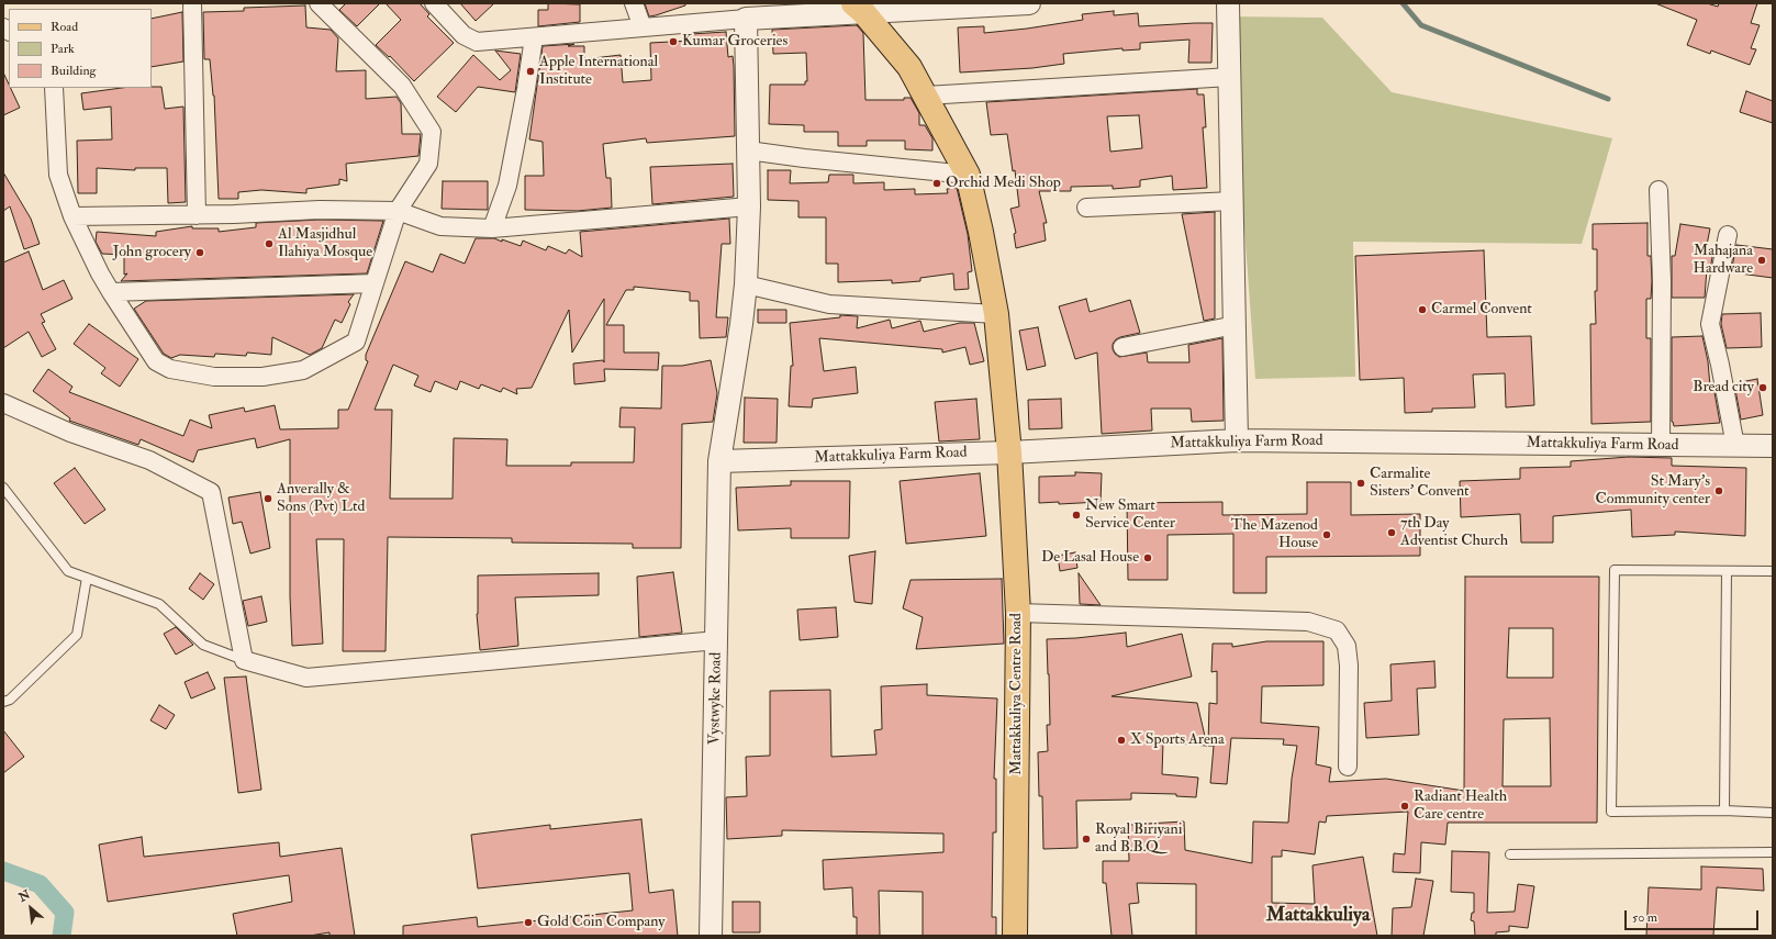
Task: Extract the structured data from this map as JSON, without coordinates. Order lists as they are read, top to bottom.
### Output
{
  "streets": {
    "main road": ["Mattakkuliya Centre Road"],
    "street": ["Mattakkuliya Farm Road", "Vystwyke Road"]
  },
  "crossings": [
    ["Mattakkuliya Farm Road", "Mattakkuliya Centre Road"],
    ["Mattakkuliya Farm Road", "Vystwyke Road"]
  ],
  "districts": ["Mattakkuliya"],
  "places": [
    "Kumar Groceries",
    "Apple International Institute",
    "Orchid Medi Shop",
    "Al Masjidhul Ilahiya Mosque",
    "John grocery",
    "Mahajana Hardware",
    "Carmel Convent",
    "Bread city",
    "Carmalite Sisters' Convent",
    "St Mary's Community center",
    "Anverally & Sons (Pvt) Ltd",
    "New Smart Service Center",
    "7th Day Adventist Church",
    "The Mazenod House",
    "De Lasal House",
    "X Sports Arena",
    "Radiant Health Care centre",
    "Royal Biriyani and B.B.Q",
    "Gold Coin Company"
  ],
  "legend": ["Road", "Park", "Building"],
  "scale_bar": "50 m",
  "north": "top left"
}
